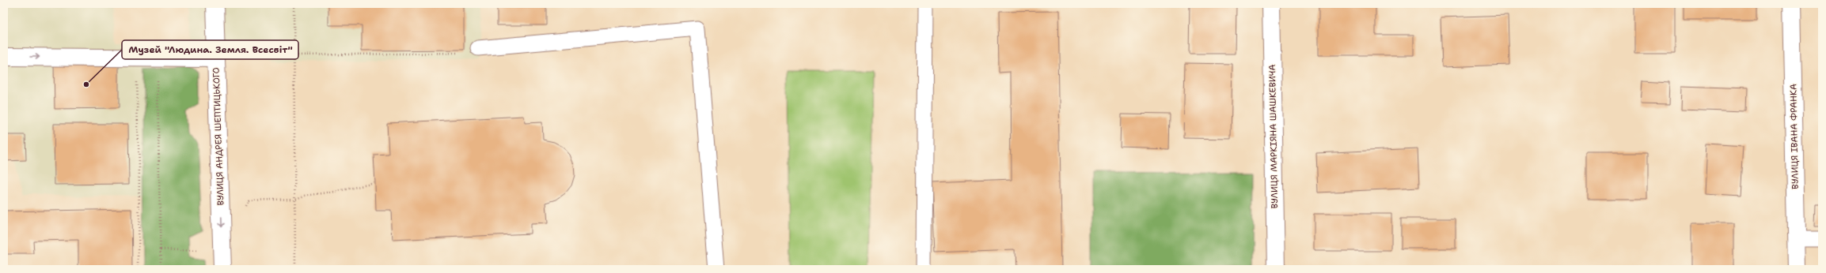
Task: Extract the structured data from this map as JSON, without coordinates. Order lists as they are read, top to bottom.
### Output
{
  "streets": {
    "street": ["ВУЛИЦЯ АНДРЕЯ ШЕПТИЦЬКОГО", "ВУЛИЦЯ МАРКІЯНА ШАШКЕВИЧА", "ВУЛИЦЯ ІВАНА ФРАНКА"]
  },
  "one_way": ["ВУЛИЦЯ АНДРЕЯ ШЕПТИЦЬКОГО"],
  "places": ["Музей \"Людина. Земля. Всесвіт\""]
}
